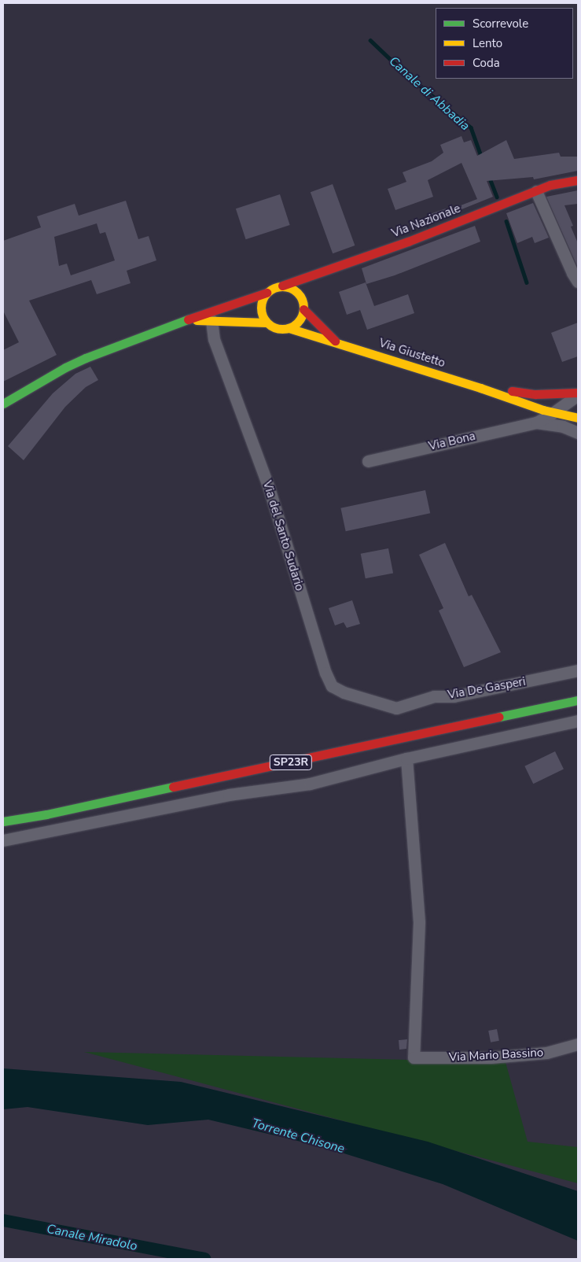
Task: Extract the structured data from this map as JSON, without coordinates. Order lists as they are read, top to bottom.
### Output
{
  "streets": {
    "main road": ["Via Nazionale", "Via Giustetto", "SP23R"],
    "street": [
      "Via Bona",
      "Via del Santo Sudario",
      "Via De Gasperi",
      "Via Mario Bassino"
    ]
  },
  "crossings": [
    ["Via Nazionale", "Via Giustetto"],
    ["Via del Santo Sudario", "Via De Gasperi"]
  ],
  "water": ["Canale di Abbadia", "Torrente Chisone", "Canale Miradolo"],
  "legend": ["Scorrevole", "Lento", "Coda"]
}
